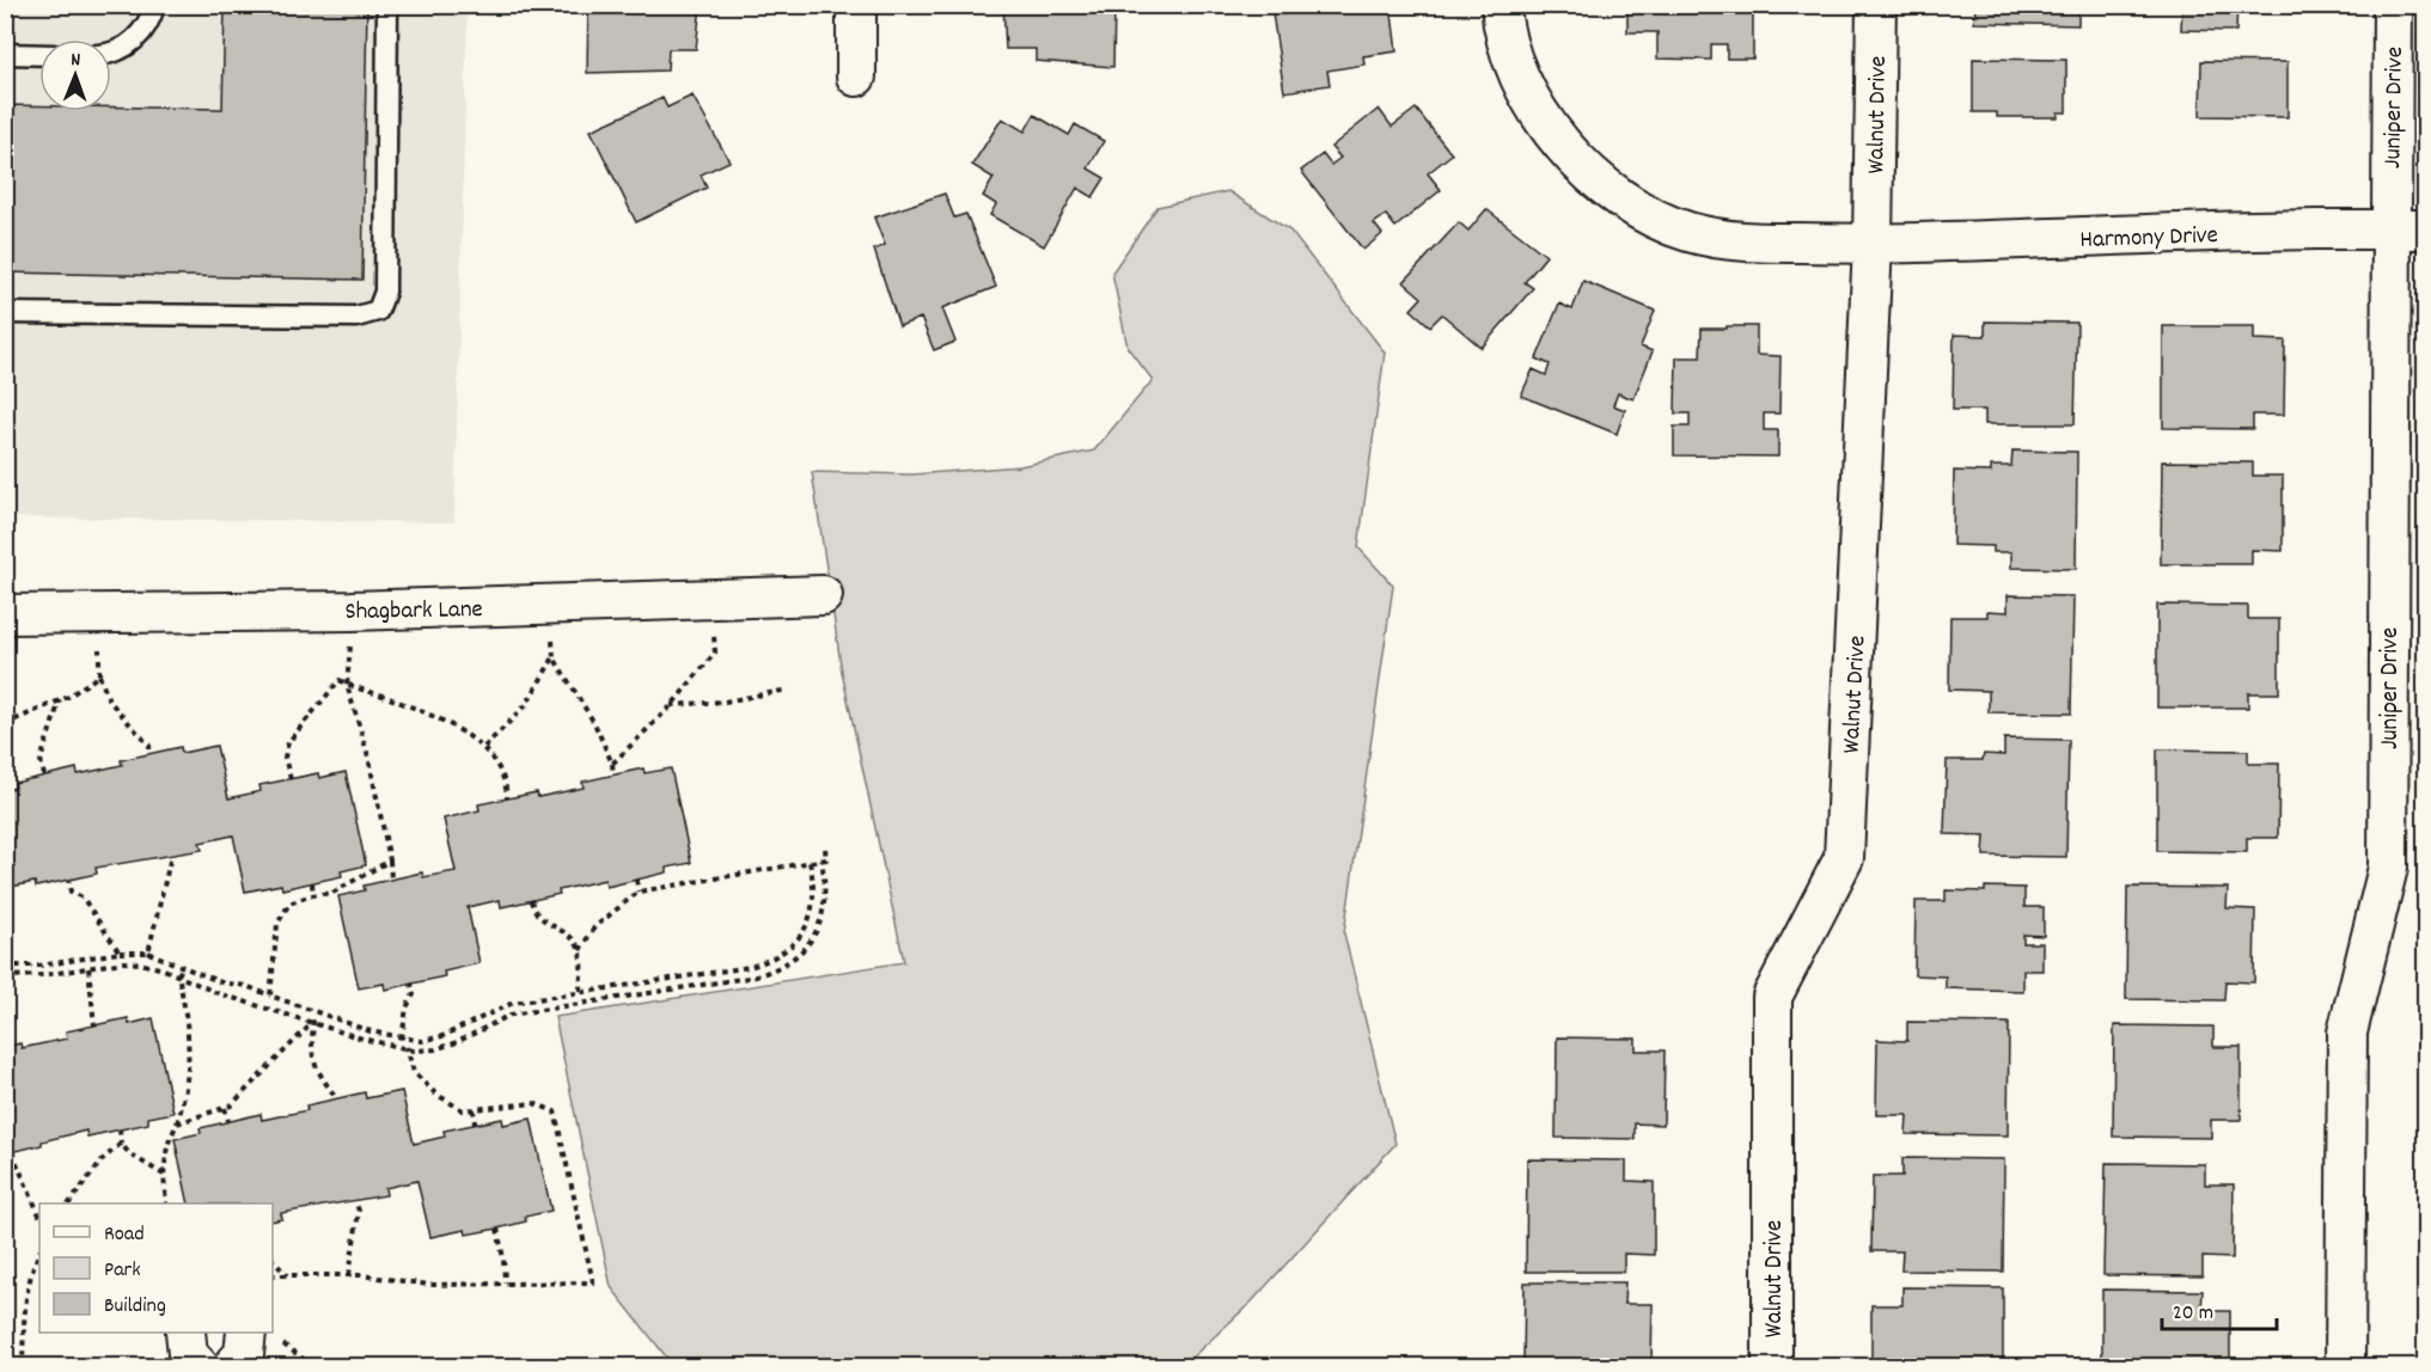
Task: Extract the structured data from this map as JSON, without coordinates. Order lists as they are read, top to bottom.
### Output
{
  "streets": {
    "street": [
      "Juniper Drive",
      "Walnut Drive",
      "Harmony Drive",
      "Shagbark Lane"
    ]
  },
  "crossings": [
    ["Juniper Drive", "Harmony Drive"],
    ["Walnut Drive", "Harmony Drive"]
  ],
  "legend": ["Road", "Park", "Building"],
  "scale_bar": "20 m",
  "north": "top"
}
